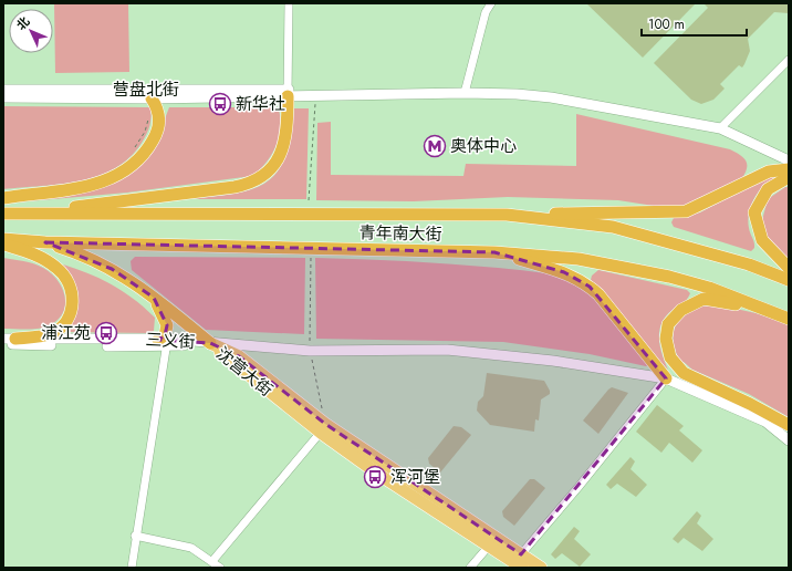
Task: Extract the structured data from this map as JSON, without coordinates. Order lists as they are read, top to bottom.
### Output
{
  "streets": {
    "highway": ["青年南大街"],
    "main road": ["沈营大街"],
    "street": ["营盘北街", "三义街"]
  },
  "crossings": [
    ["三义街", "沈营大街"]
  ],
  "places": {
    "bus stop": ["新华社", "浦江苑", "浑河堡"],
    "metro station": ["奥体中心"]
  },
  "scale_bar": "100 m",
  "north": "top left"
}
